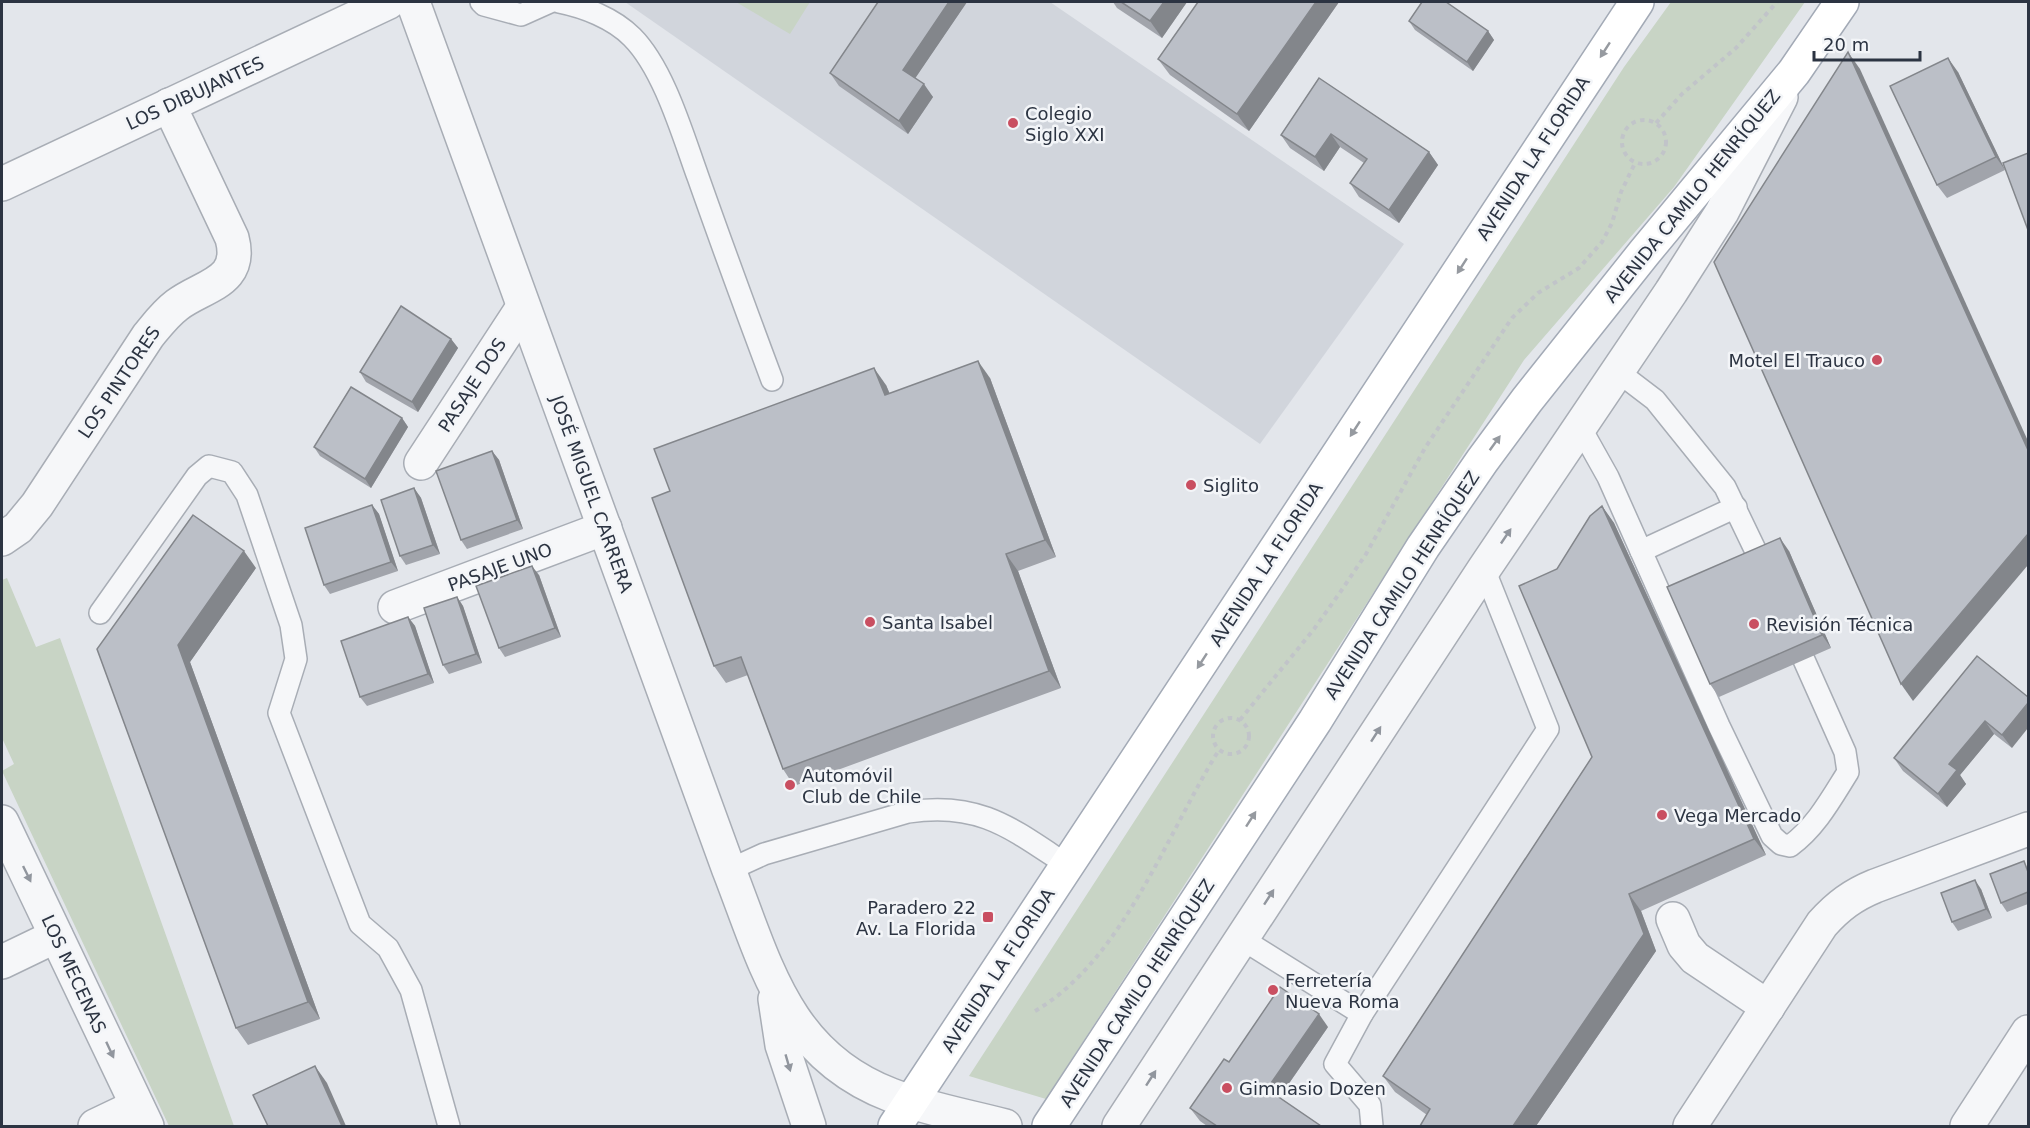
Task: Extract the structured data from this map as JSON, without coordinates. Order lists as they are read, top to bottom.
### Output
{
  "streets": {
    "main road": ["AVENIDA LA FLORIDA", "AVENIDA CAMILO HENRÍQUEZ"],
    "street": [
      "LOS DIBUJANTES",
      "LOS PINTORES",
      "PASAJE DOS",
      "JOSÉ MIGUEL CARRERA",
      "PASAJE UNO",
      "LOS MECENAS"
    ]
  },
  "crossings": [
    ["LOS DIBUJANTES", "LOS PINTORES"],
    ["AVENIDA LA FLORIDA", "JOSÉ MIGUEL CARRERA"],
    ["PASAJE DOS", "JOSÉ MIGUEL CARRERA"],
    ["JOSÉ MIGUEL CARRERA", "PASAJE UNO"]
  ],
  "one_way": ["AVENIDA LA FLORIDA", "AVENIDA CAMILO HENRÍQUEZ", "LOS MECENAS"],
  "places": {
    "other": [
      "Colegio Siglo XXI",
      "Motel El Trauco",
      "Siglito",
      "Santa Isabel",
      "Revisión Técnica",
      "Automóvil Club de Chile",
      "Vega Mercado",
      "Ferretería Nueva Roma",
      "Gimnasio Dozen"
    ],
    "transit": ["Paradero 22 Av. La Florida"]
  },
  "scale_bar": "20 m"
}
